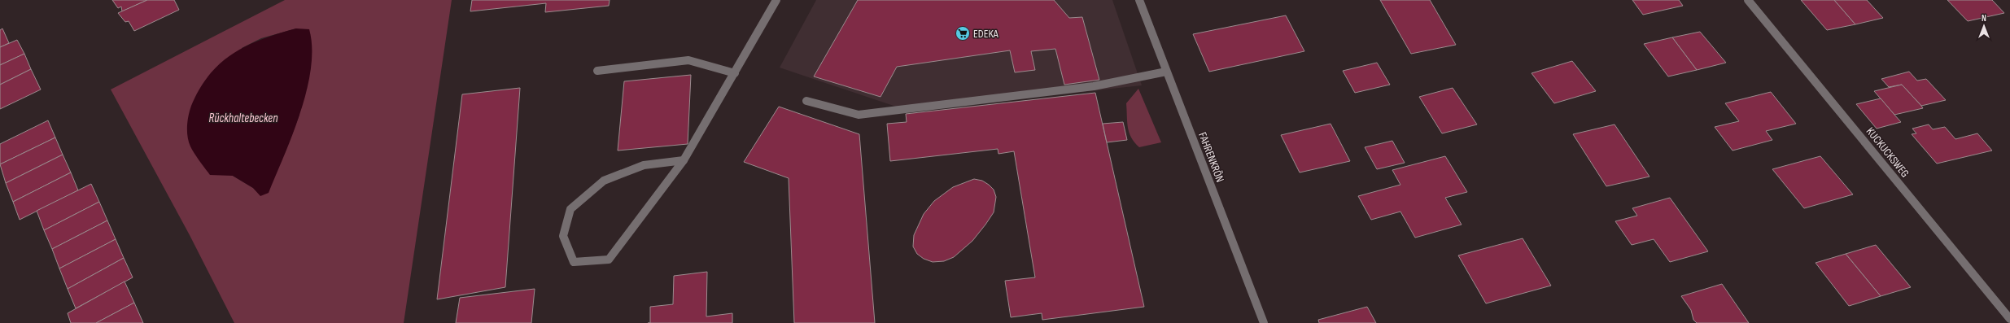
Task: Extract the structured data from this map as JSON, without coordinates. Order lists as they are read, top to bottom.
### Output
{
  "streets": {
    "street": ["KUCKUCKSWEG", "FAHRENKRÖN"]
  },
  "water": ["Rückhaltebecken"],
  "places": {
    "supermarket": ["EDEKA"]
  },
  "north": "top"
}
